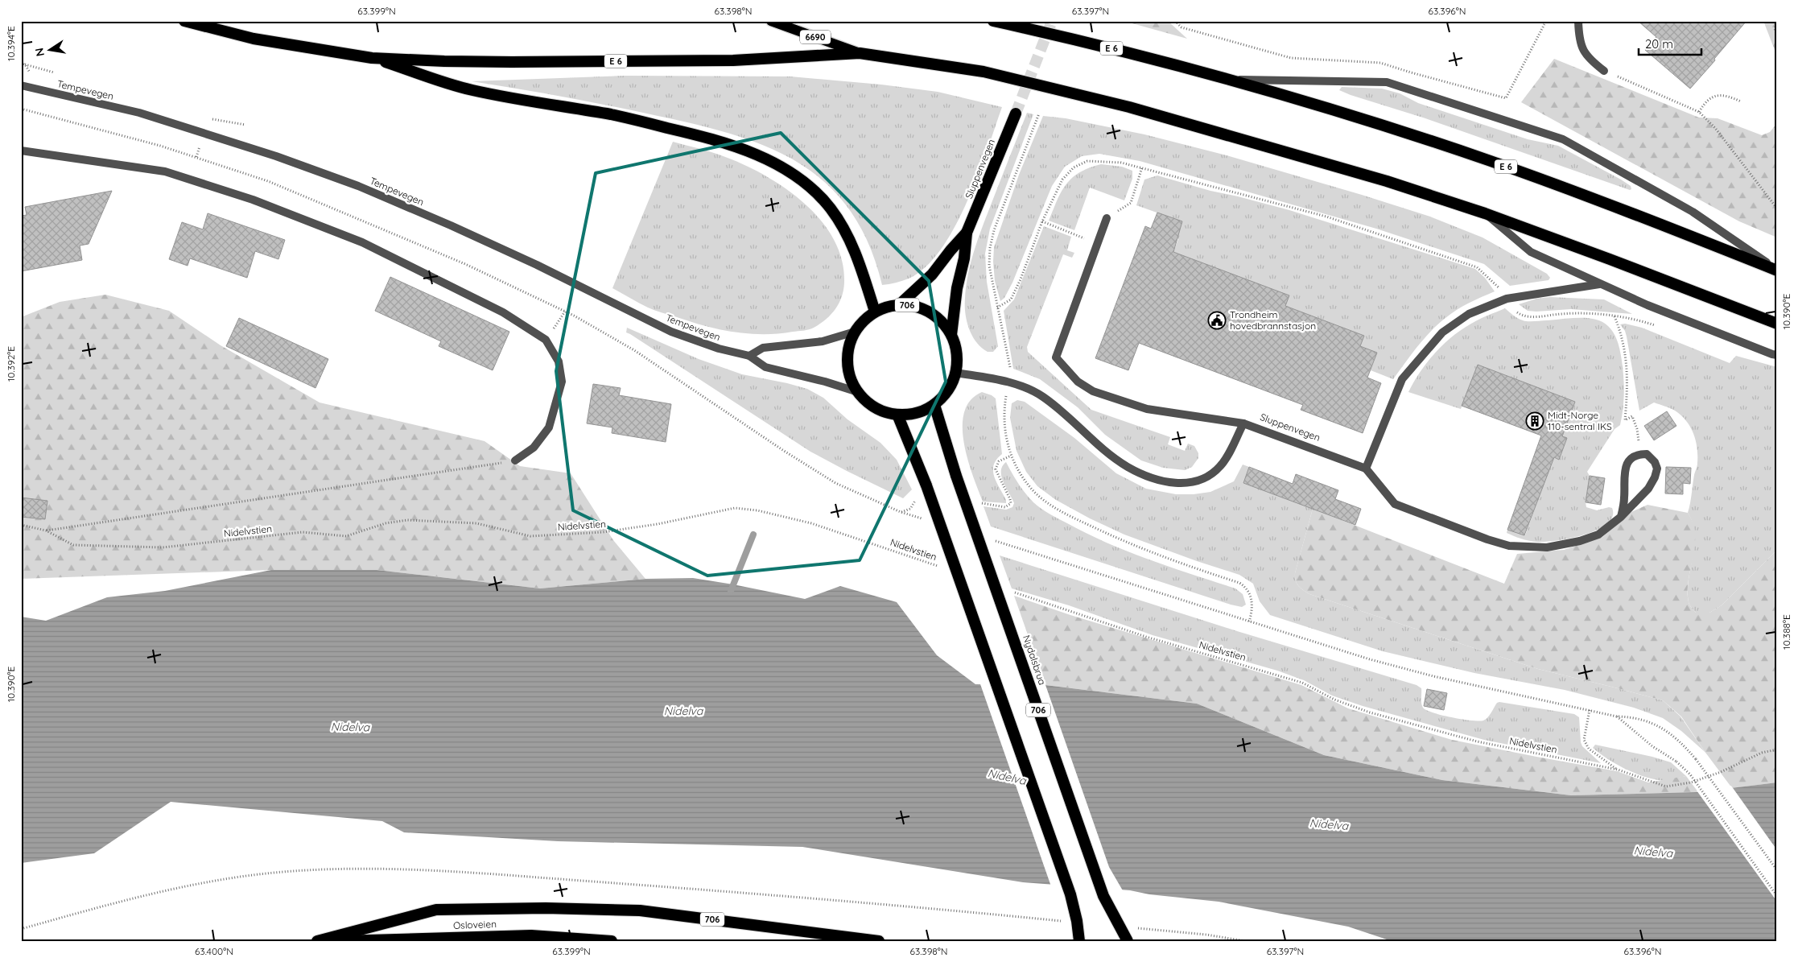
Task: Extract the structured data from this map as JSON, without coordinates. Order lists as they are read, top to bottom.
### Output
{
  "streets": {
    "highway": [
      "E 6",
      "Sluppenvegen",
      "706",
      "Nydalsbrua",
      "Osloveien"
    ],
    "main road": ["6690"],
    "street": ["Tempevegen"],
    "path": ["Nidelvstien"]
  },
  "crossings": [
    ["6690", "E 6"],
    ["E 6", "Tempevegen"],
    ["E 6", "Sluppenvegen"],
    ["E 6", "706"],
    ["E 6", "Nydalsbrua"],
    ["Tempevegen", "Sluppenvegen"],
    ["Tempevegen", "706"],
    ["Tempevegen", "Nydalsbrua"],
    ["Sluppenvegen", "706"],
    ["Sluppenvegen", "Nydalsbrua"],
    ["706", "Nydalsbrua"]
  ],
  "water": ["Nidelva"],
  "places": {
    "public building": ["Trondheim hovedbrannstasjon"],
    "building": ["Midt-Norge 110-sentral IKS"]
  },
  "scale_bar": "20 m",
  "north": "left",
  "coordinates": [
    "63.399°N",
    "63.398°N",
    "63.397°N",
    "63.396°N",
    "10.394°E",
    "10.390°E",
    "10.392°E",
    "10.388°E",
    "63.400°N"
  ]
}
